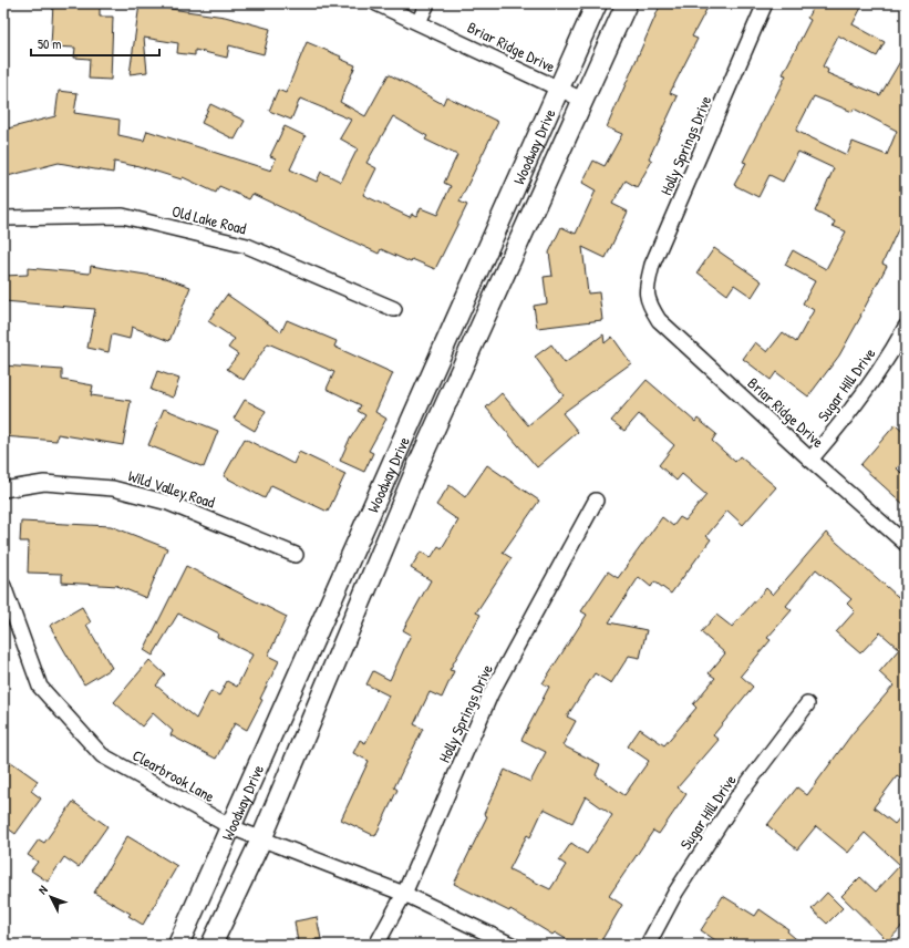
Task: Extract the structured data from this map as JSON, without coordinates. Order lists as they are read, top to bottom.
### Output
{
  "streets": {
    "main road": ["Woodway Drive"],
    "street": [
      "Briar Ridge Drive",
      "Holly Springs Drive",
      "Old Lake Road",
      "Sugar Hill Drive",
      "Wild Valley Road",
      "Clearbrook Lane"
    ]
  },
  "crossings": [
    ["Briar Ridge Drive", "Holly Springs Drive"],
    ["Briar Ridge Drive", "Woodway Drive"],
    ["Briar Ridge Drive", "Sugar Hill Drive"],
    ["Holly Springs Drive", "Clearbrook Lane"],
    ["Woodway Drive", "Clearbrook Lane"]
  ],
  "scale_bar": "50 m",
  "north": "top left"
}
